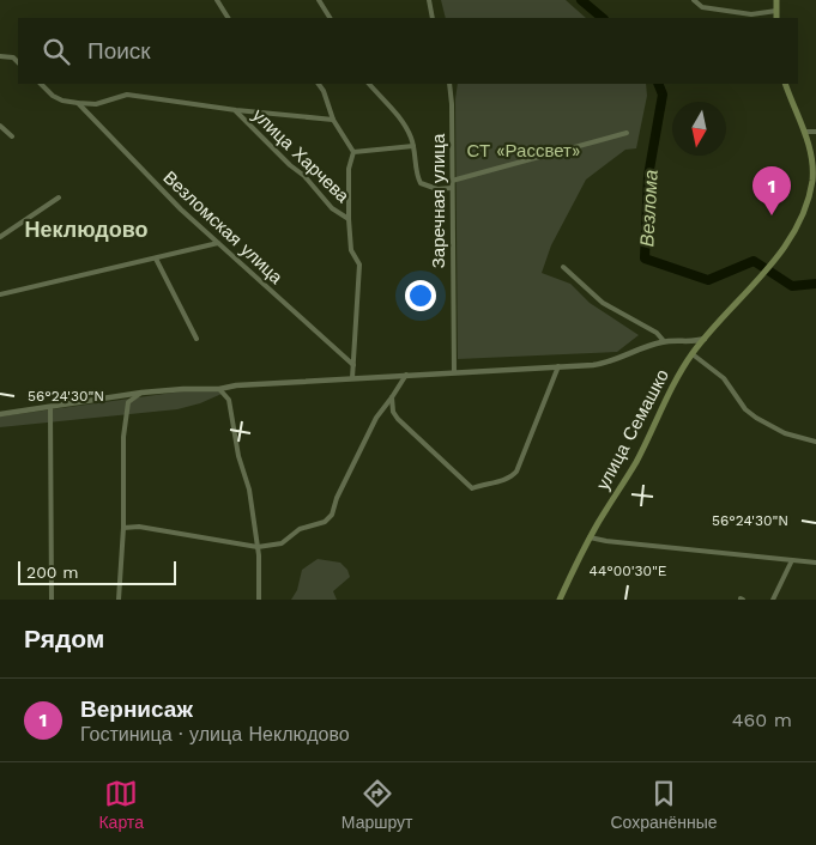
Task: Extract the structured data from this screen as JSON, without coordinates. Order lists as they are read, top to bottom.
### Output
{
  "streets": {
    "main road": ["улица Семашко"],
    "street": ["улица Харчева", "Заречная улица", "Везломская улица"]
  },
  "districts": ["Неклюдово"],
  "water": ["Везлома"],
  "parks": ["СТ «Рассвет»"],
  "scale_bar": "200 m",
  "north": "bottom",
  "page": {
    "search": "Поиск",
    "pins": "1",
    "scale": "200 m",
    "heading": "Рядом",
    "list": [
      {
        "mark": "1",
        "name": "Вернисаж",
        "note": "Гостиница · улица Неклюдово",
        "value": "460 m"
      }
    ],
    "nav": ["Карта", "Маршрут", "Сохранённые"]
  },
  "coordinates": ["56°24'30\"N", "44°00'30\"E"]
}
